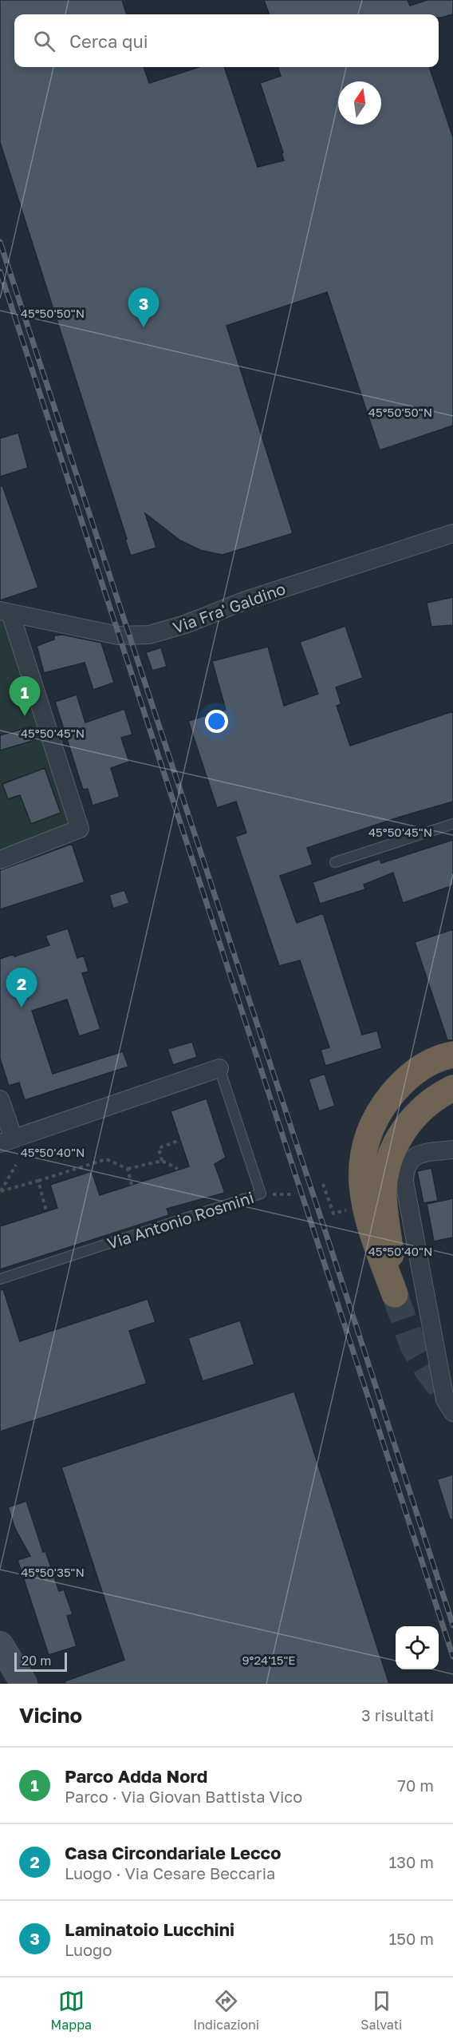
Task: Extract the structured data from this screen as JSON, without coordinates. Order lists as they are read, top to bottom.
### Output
{
  "streets": {
    "street": ["Via Fra' Galdino", "Via Antonio Rosmini"]
  },
  "scale_bar": "20 m",
  "north": "top",
  "page": {
    "search": "Cerca qui",
    "pins": ["3", "1", "2"],
    "scale": "20 m",
    "heading": ["Vicino", "3 risultati"],
    "list": [
      {
        "mark": "1",
        "name": "Parco Adda Nord",
        "note": "Parco · Via Giovan Battista Vico",
        "value": "70 m"
      },
      {
        "mark": "2",
        "name": "Casa Circondariale Lecco",
        "note": "Luogo · Via Cesare Beccaria",
        "value": "130 m"
      },
      {
        "mark": "3",
        "name": "Laminatoio Lucchini",
        "note": "Luogo",
        "value": "150 m"
      }
    ],
    "nav": ["Mappa", "Indicazioni", "Salvati"]
  },
  "coordinates": [
    "45°50'50\"N",
    "45°50'45\"N",
    "45°50'40\"N",
    "45°50'35\"N",
    "9°24'15\"E"
  ]
}
